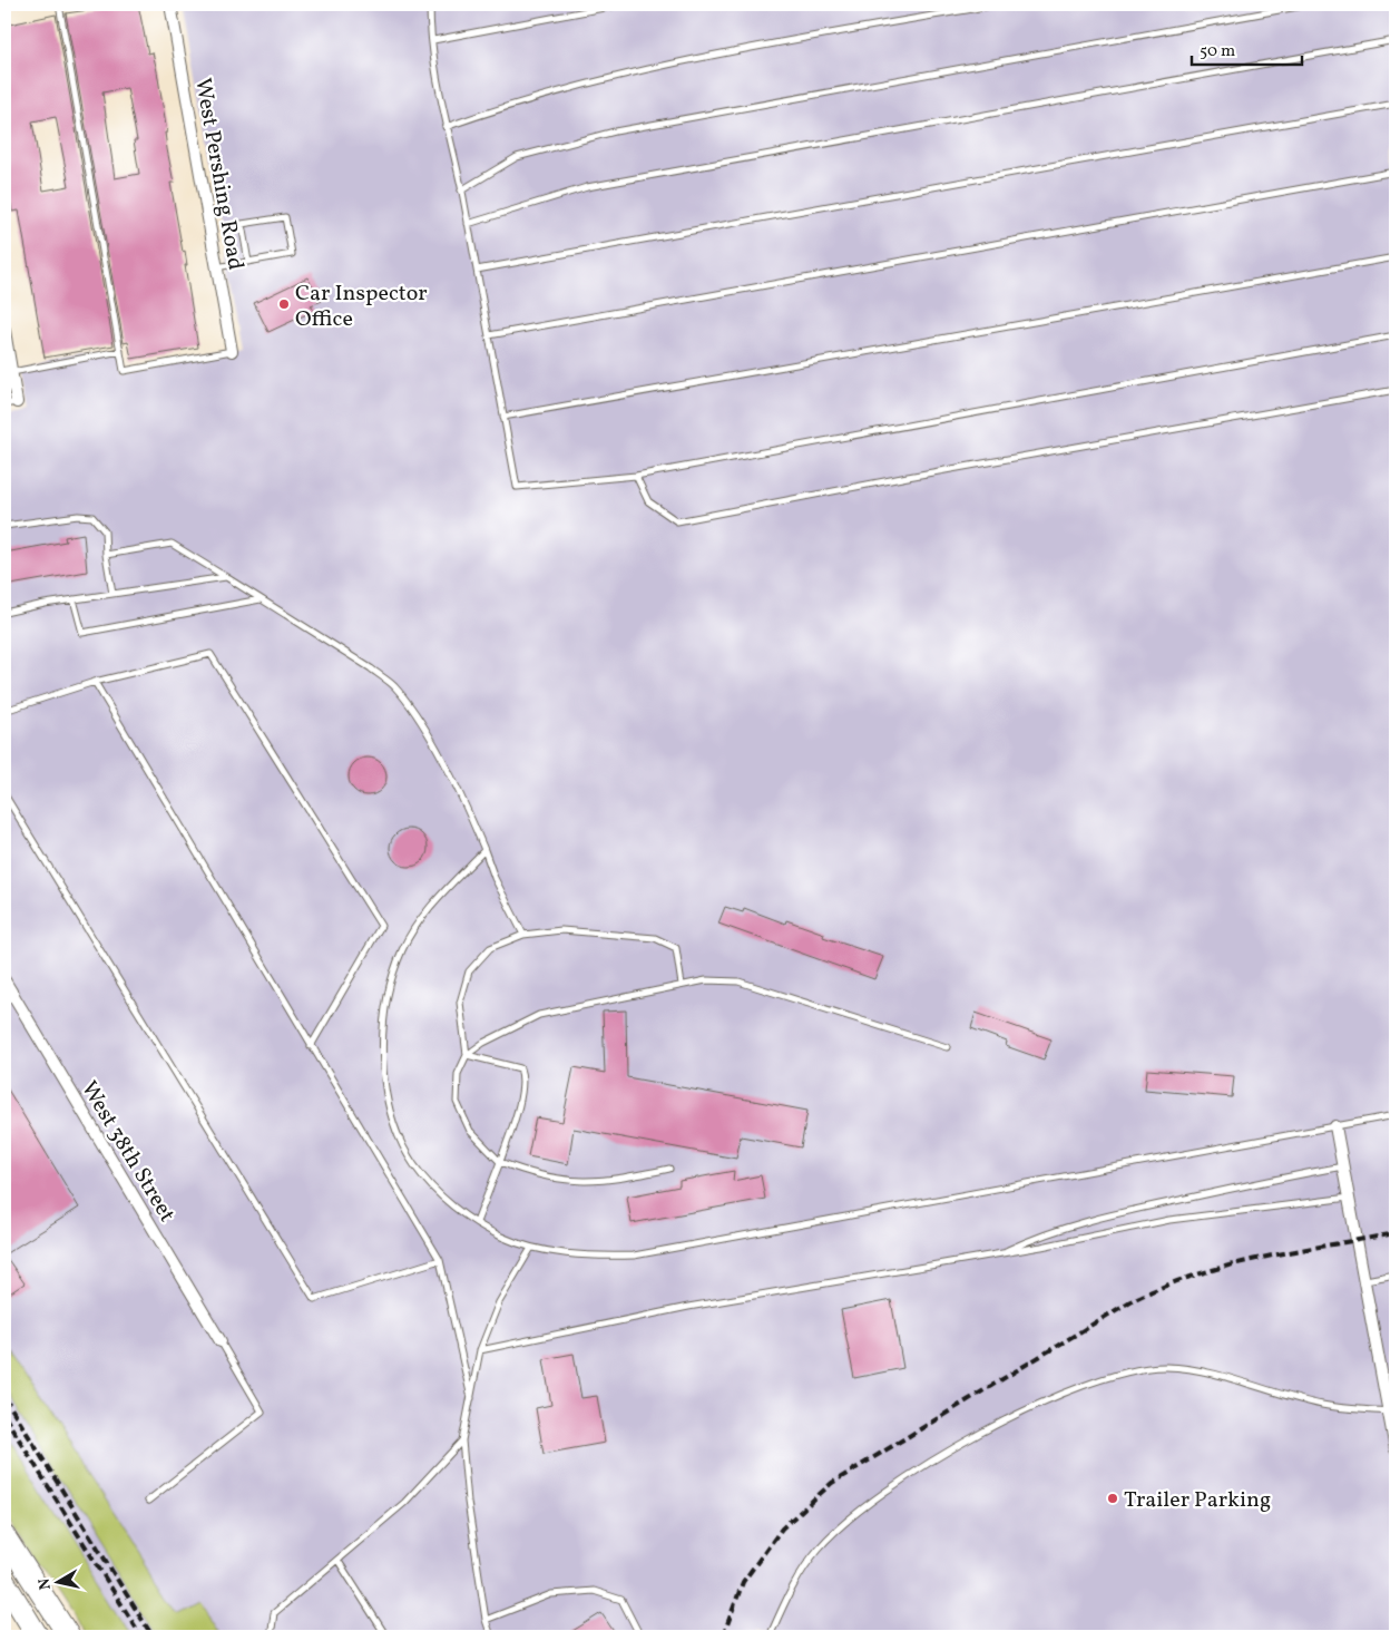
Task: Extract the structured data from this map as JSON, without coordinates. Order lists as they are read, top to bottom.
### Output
{
  "streets": {
    "street": ["West Pershing Road", "West 38th Street"]
  },
  "places": ["Car Inspector Office", "Trailer Parking"],
  "scale_bar": "50 m",
  "north": "left"
}
